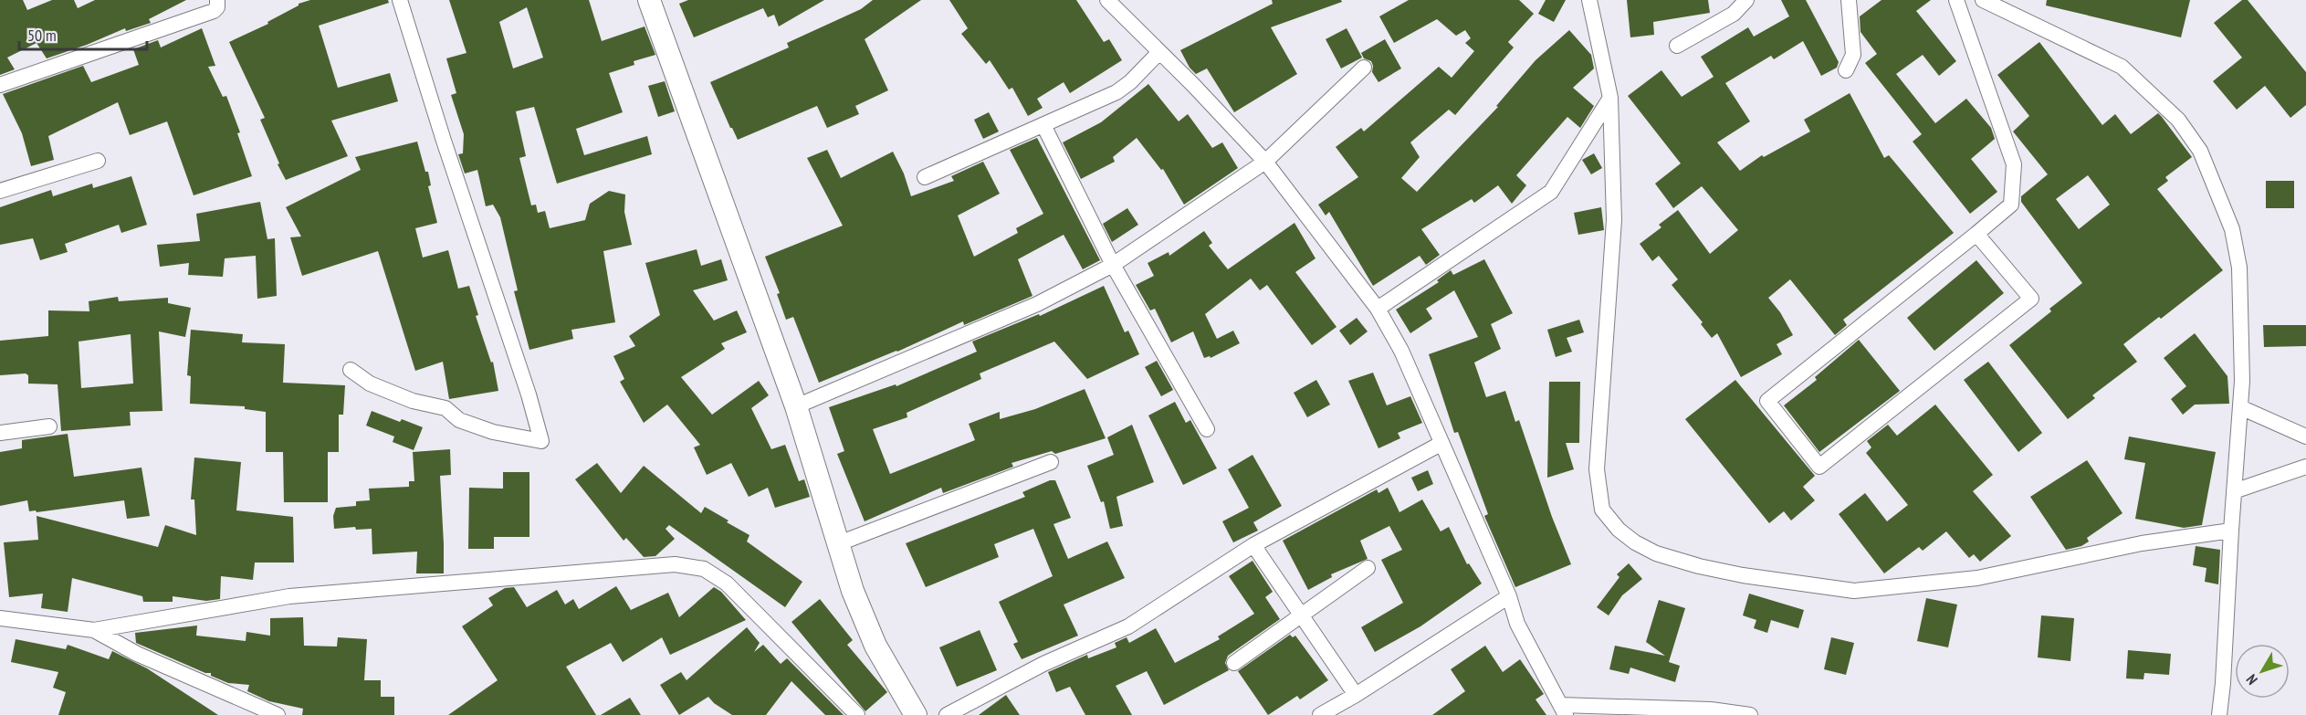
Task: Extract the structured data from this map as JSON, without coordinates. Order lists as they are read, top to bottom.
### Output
{
  "scale_bar": "50 m",
  "north": "bottom left"
}
